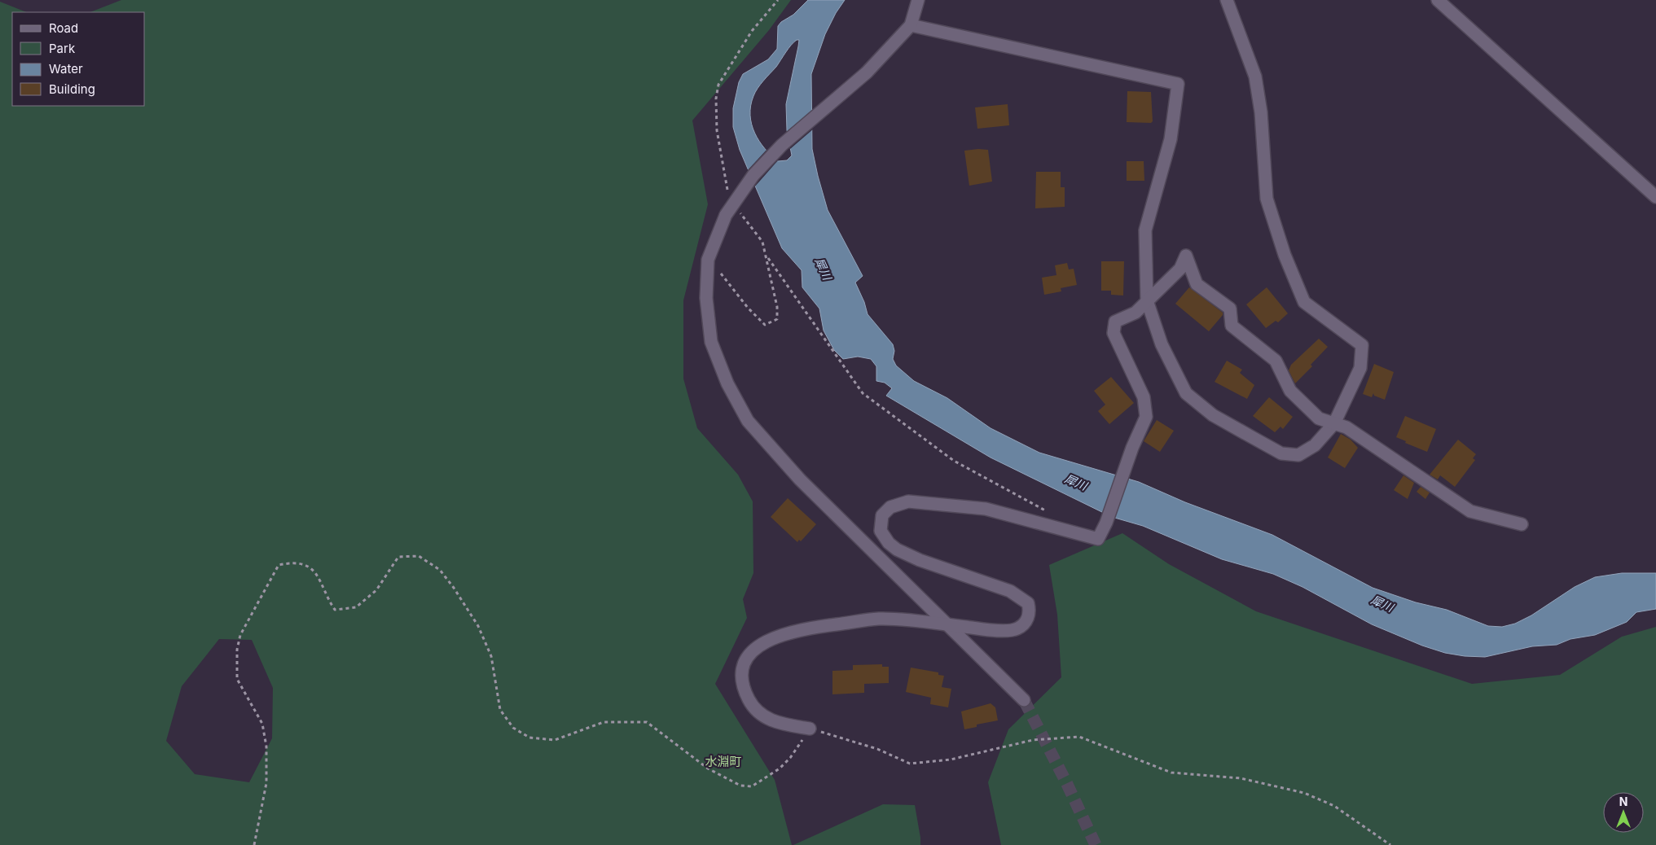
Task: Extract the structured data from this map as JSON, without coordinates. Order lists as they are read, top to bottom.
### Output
{
  "districts": ["水淵町"],
  "water": ["犀川"],
  "legend": [
    "Road",
    "Park",
    "Water",
    "Building"
  ],
  "north": "top"
}
